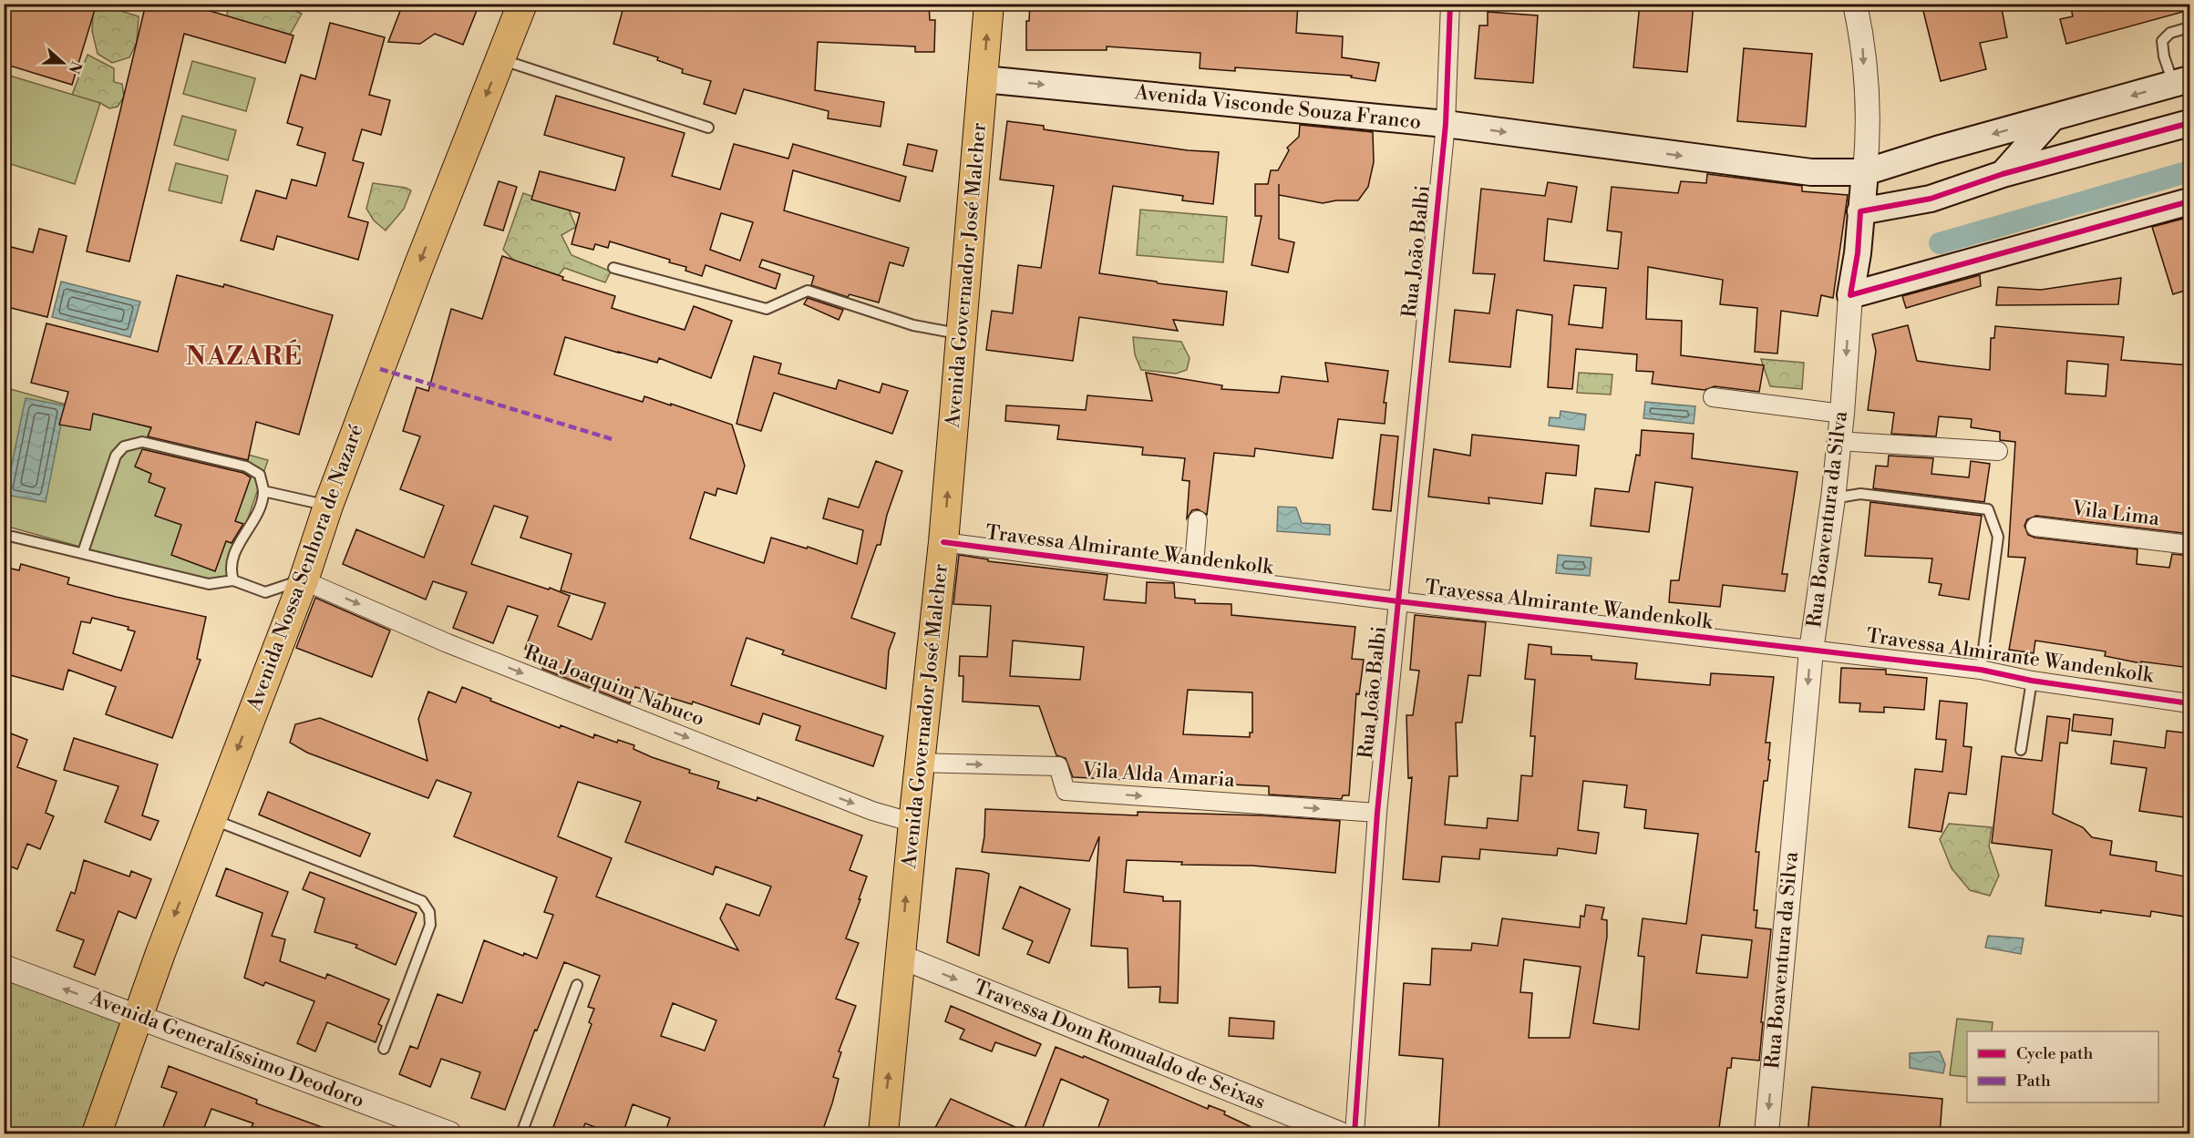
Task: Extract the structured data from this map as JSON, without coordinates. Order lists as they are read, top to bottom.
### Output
{
  "streets": {
    "main road": [
      "Avenida Visconde Souza Franco",
      "Avenida Governador José Malcher",
      "Rua Boaventura da Silva",
      "Avenida Nossa Senhora de Nazaré"
    ],
    "street": [
      "Rua João Balbi",
      "Vila Lima",
      "Travessa Almirante Wandenkolk",
      "Rua Joaquim Nabuco",
      "Vila Alda Amaria",
      "Travessa Dom Romualdo de Seixas",
      "Avenida Generalíssimo Deodoro"
    ]
  },
  "crossings": [
    ["Avenida Visconde Souza Franco", "Rua João Balbi"],
    ["Avenida Visconde Souza Franco", "Avenida Governador José Malcher"],
    ["Avenida Visconde Souza Franco", "Rua Boaventura da Silva"],
    ["Rua João Balbi", "Travessa Almirante Wandenkolk"],
    ["Rua João Balbi", "Vila Alda Amaria"],
    ["Avenida Governador José Malcher", "Travessa Almirante Wandenkolk"],
    ["Avenida Governador José Malcher", "Rua Joaquim Nabuco"],
    ["Avenida Governador José Malcher", "Vila Alda Amaria"],
    ["Avenida Governador José Malcher", "Travessa Dom Romualdo de Seixas"],
    ["Rua Boaventura da Silva", "Travessa Almirante Wandenkolk"],
    ["Avenida Nossa Senhora de Nazaré", "Rua Joaquim Nabuco"],
    ["Avenida Nossa Senhora de Nazaré", "Avenida Generalíssimo Deodoro"]
  ],
  "one_way": [
    "Avenida Governador José Malcher",
    "Rua Boaventura da Silva",
    "Avenida Nossa Senhora de Nazaré",
    "Rua Joaquim Nabuco",
    "Vila Alda Amaria",
    "Travessa Dom Romualdo de Seixas"
  ],
  "districts": ["NAZARÉ"],
  "legend": ["Cycle path", "Path"],
  "north": "right"
}
